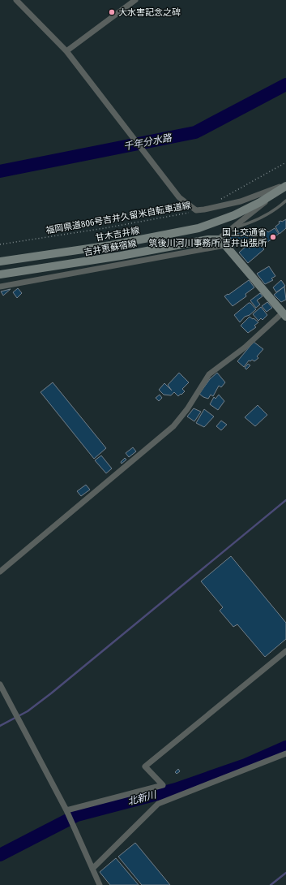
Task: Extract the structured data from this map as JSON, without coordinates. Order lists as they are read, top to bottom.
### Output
{
  "streets": {
    "main road": ["甘木吉井線", "吉井恵蘇宿線"],
    "path": ["福岡県道806号吉井久留米自転車道線"]
  },
  "water": ["千年分水路", "北新川"],
  "places": ["大水害記念之碑", "国土交通省 筑後川河川事務所 吉井出張所"]
}
